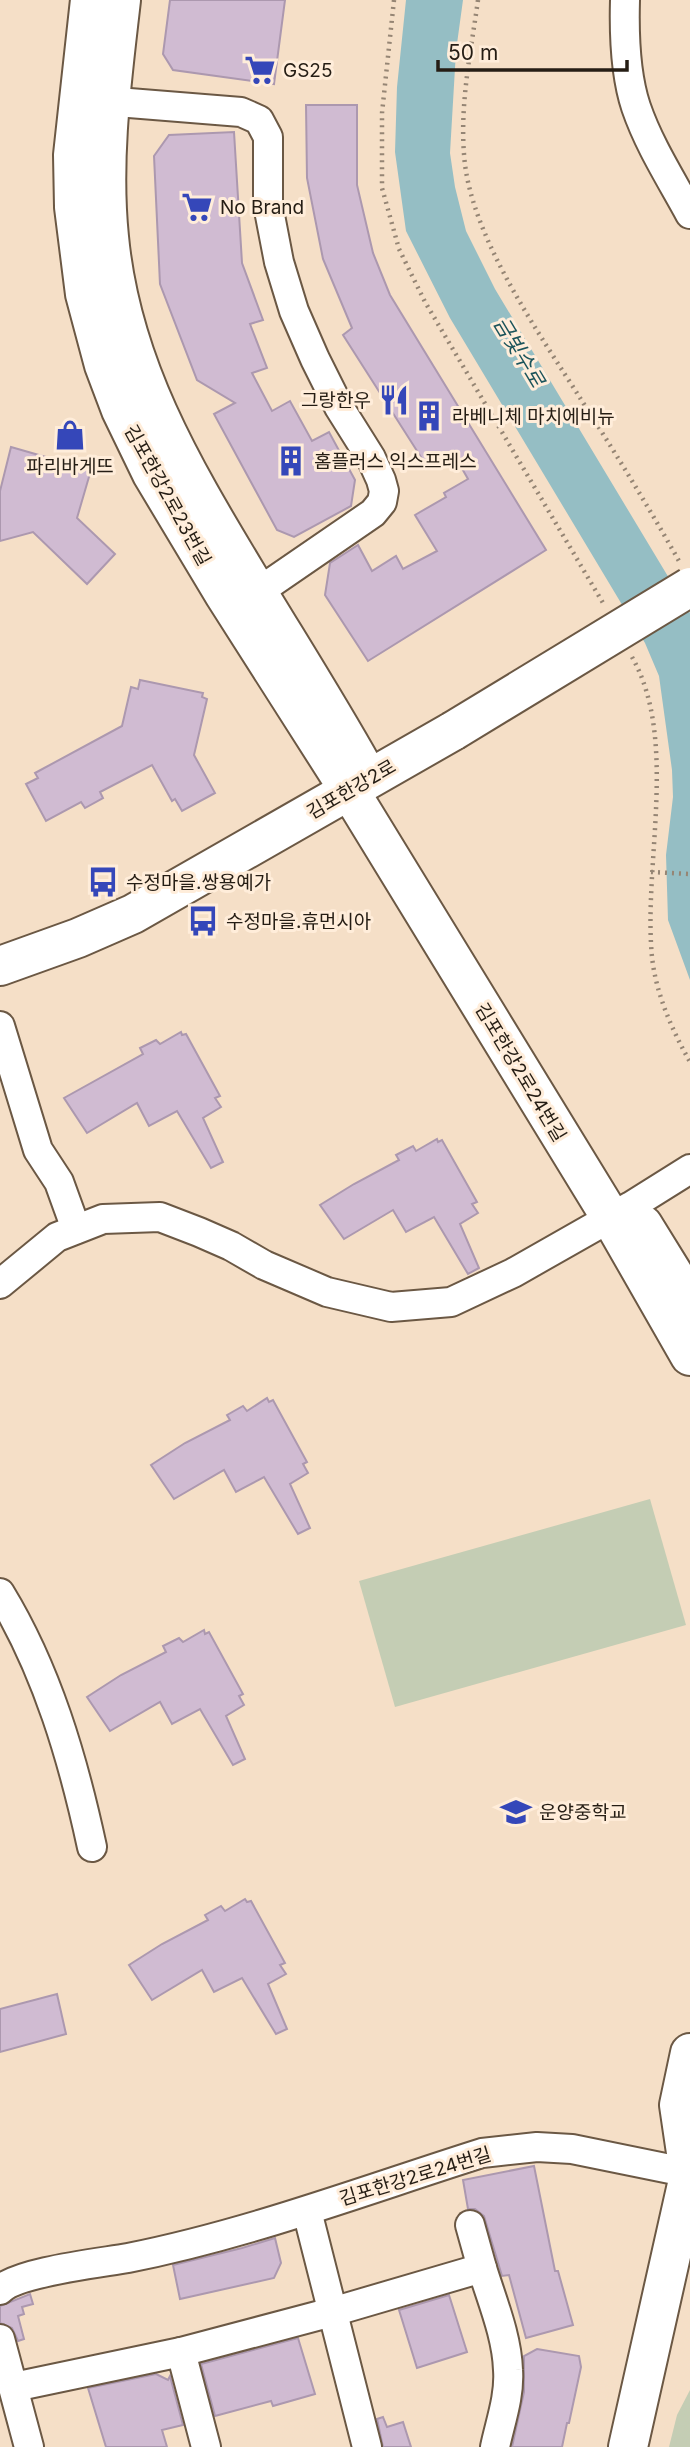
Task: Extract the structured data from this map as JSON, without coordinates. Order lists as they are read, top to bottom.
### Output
{
  "streets": {
    "street": ["김포한강2로23번길", "김포한강2로", "김포한강2로24번길"]
  },
  "crossings": [
    ["김포한강2로23번길", "김포한강2로"],
    ["김포한강2로23번길", "김포한강2로24번길"],
    ["김포한강2로", "김포한강2로24번길"]
  ],
  "water": ["금빛수로"],
  "places": {
    "supermarket": ["GS25", "No Brand"],
    "restaurant": ["그랑한우"],
    "building": ["라베니체 마치에비뉴", "홈플러스 익스프레스"],
    "shop": ["파리바게뜨"],
    "bus stop": ["수정마을.쌍용예가", "수정마을.휴먼시아"],
    "school or university": ["운양중학교"]
  },
  "scale_bar": "50 m"
}
